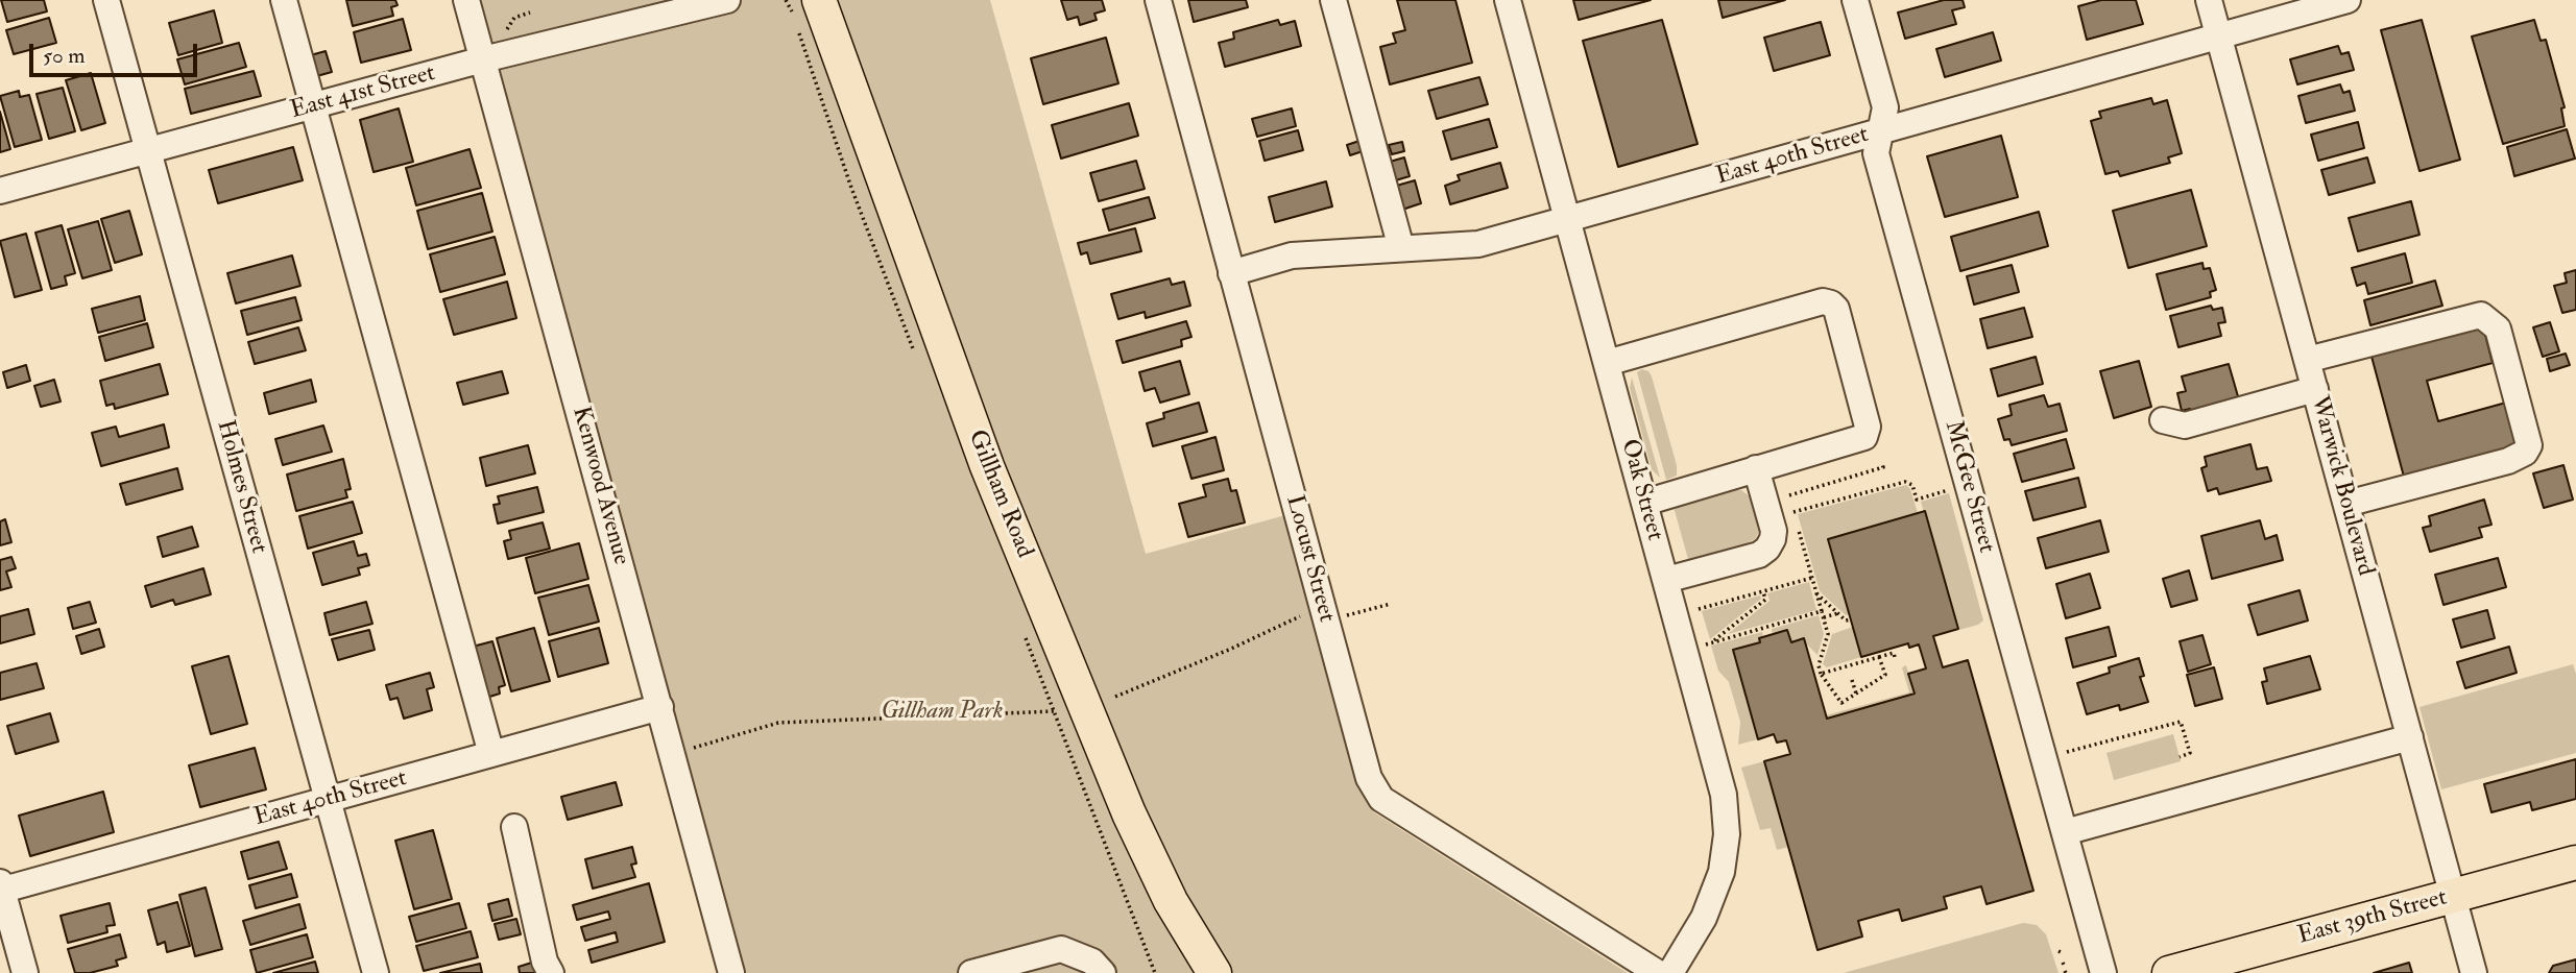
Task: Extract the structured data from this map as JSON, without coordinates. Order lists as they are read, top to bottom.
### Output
{
  "streets": {
    "main road": ["Gillham Road", "East 39th Street"],
    "street": [
      "East 41st Street",
      "East 40th Street",
      "Kenwood Avenue",
      "Warwick Boulevard",
      "Holmes Street",
      "McGee Street",
      "Oak Street",
      "Locust Street"
    ]
  },
  "crossings": [
    ["East 41st Street", "Kenwood Avenue"],
    ["East 41st Street", "Holmes Street"],
    ["East 40th Street", "Kenwood Avenue"],
    ["East 40th Street", "Warwick Boulevard"],
    ["East 40th Street", "Holmes Street"],
    ["East 40th Street", "McGee Street"],
    ["East 40th Street", "Oak Street"],
    ["East 40th Street", "Locust Street"],
    ["Warwick Boulevard", "East 39th Street"]
  ],
  "parks": ["Gillham Park"],
  "scale_bar": "50 m"
}
